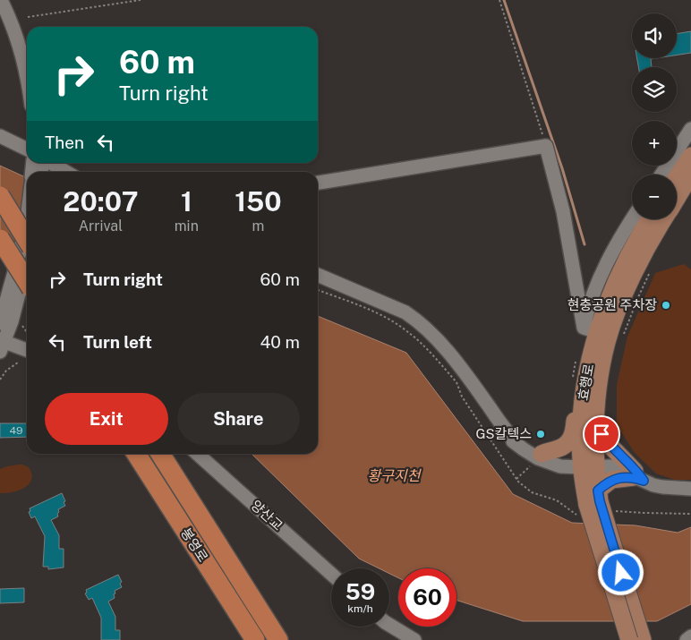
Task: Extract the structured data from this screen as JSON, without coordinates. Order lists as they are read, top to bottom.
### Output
{
  "streets": {
    "highway": ["봉영로"],
    "main road": ["효행로"],
    "street": ["양산교"]
  },
  "water": ["황구지천"],
  "places": ["현충공원 주차장", "GS칼텍스"],
  "house_numbers": ["49"],
  "page": {
    "map_buttons": ["+", "−"],
    "turn": ["60 m", "Turn right"],
    "then": "Then",
    "eta": [
      "20:07",
      "Arrival",
      "1",
      "min",
      "150",
      "m"
    ],
    "list": [
      {
        "name": "Turn right",
        "value": "60 m"
      },
      {
        "name": "Turn left",
        "value": "40 m"
      }
    ],
    "buttons": ["Exit", "Share"],
    "speed": "59 km/h",
    "limit": "60"
  }
}
